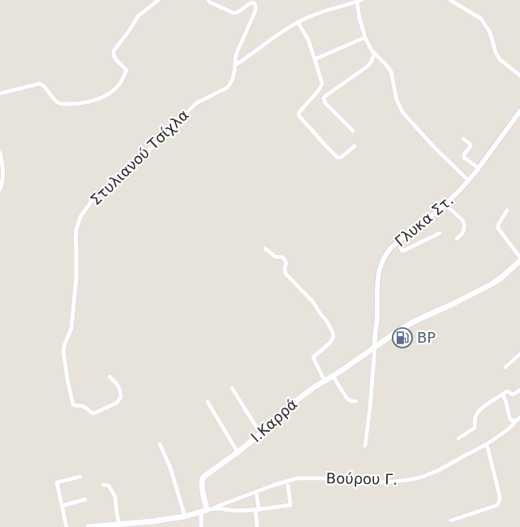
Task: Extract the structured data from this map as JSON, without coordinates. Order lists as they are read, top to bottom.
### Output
{
  "streets": {
    "main road": ["Ι.Καρρά"],
    "street": ["Στυλιανού Τσίχλα", "Γλυκα Στ.", "Βούρου Γ."]
  },
  "crossings": [
    ["Γλυκα Στ.", "Ι.Καρρά"],
    ["Ι.Καρρά", "Βούρου Γ."]
  ],
  "places": {
    "fuel station": ["BP"]
  }
}
